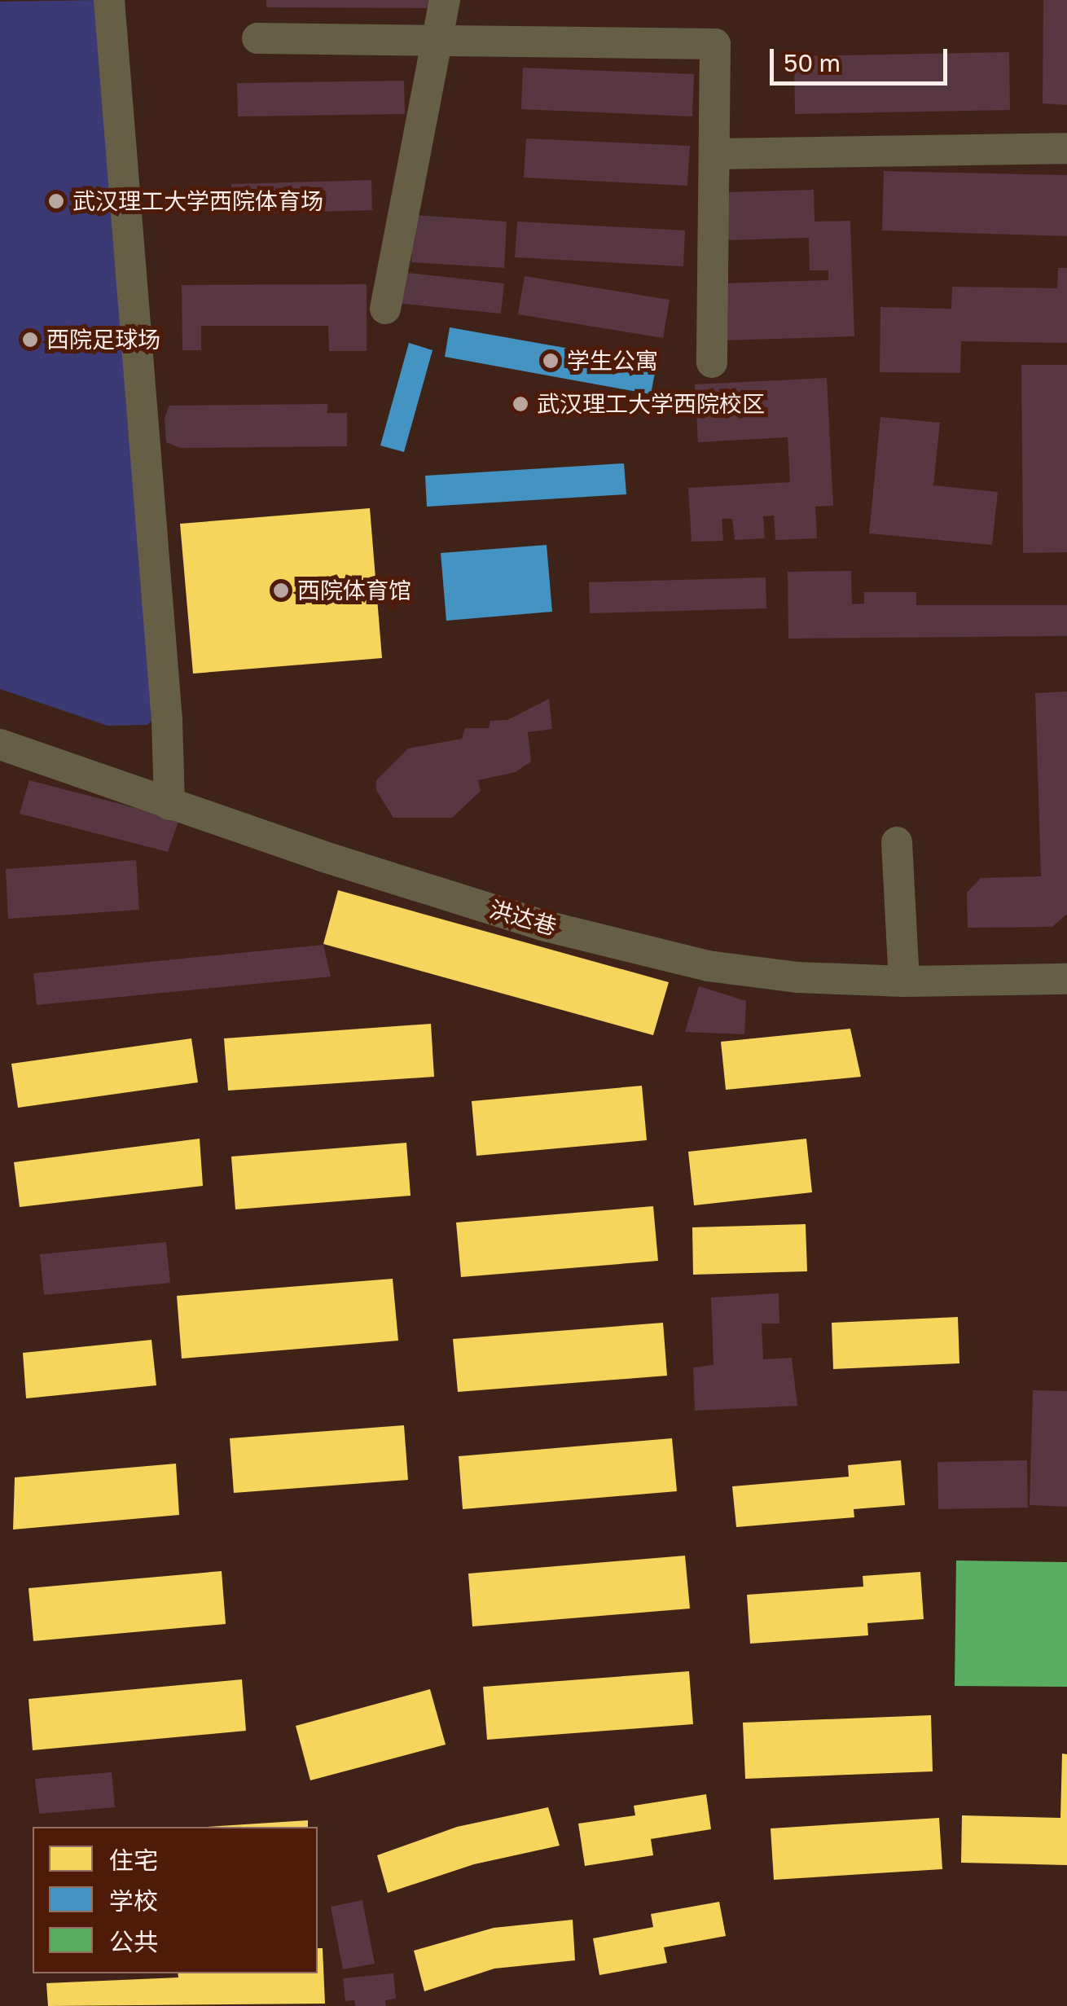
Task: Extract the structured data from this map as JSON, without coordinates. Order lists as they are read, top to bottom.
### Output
{
  "streets": {
    "street": ["洪达巷"]
  },
  "places": [
    "武汉理工大学西院体育场",
    "西院足球场",
    "学生公寓",
    "武汉理工大学西院校区",
    "西院体育馆"
  ],
  "legend": ["住宅", "学校", "公共"],
  "scale_bar": "50 m"
}
